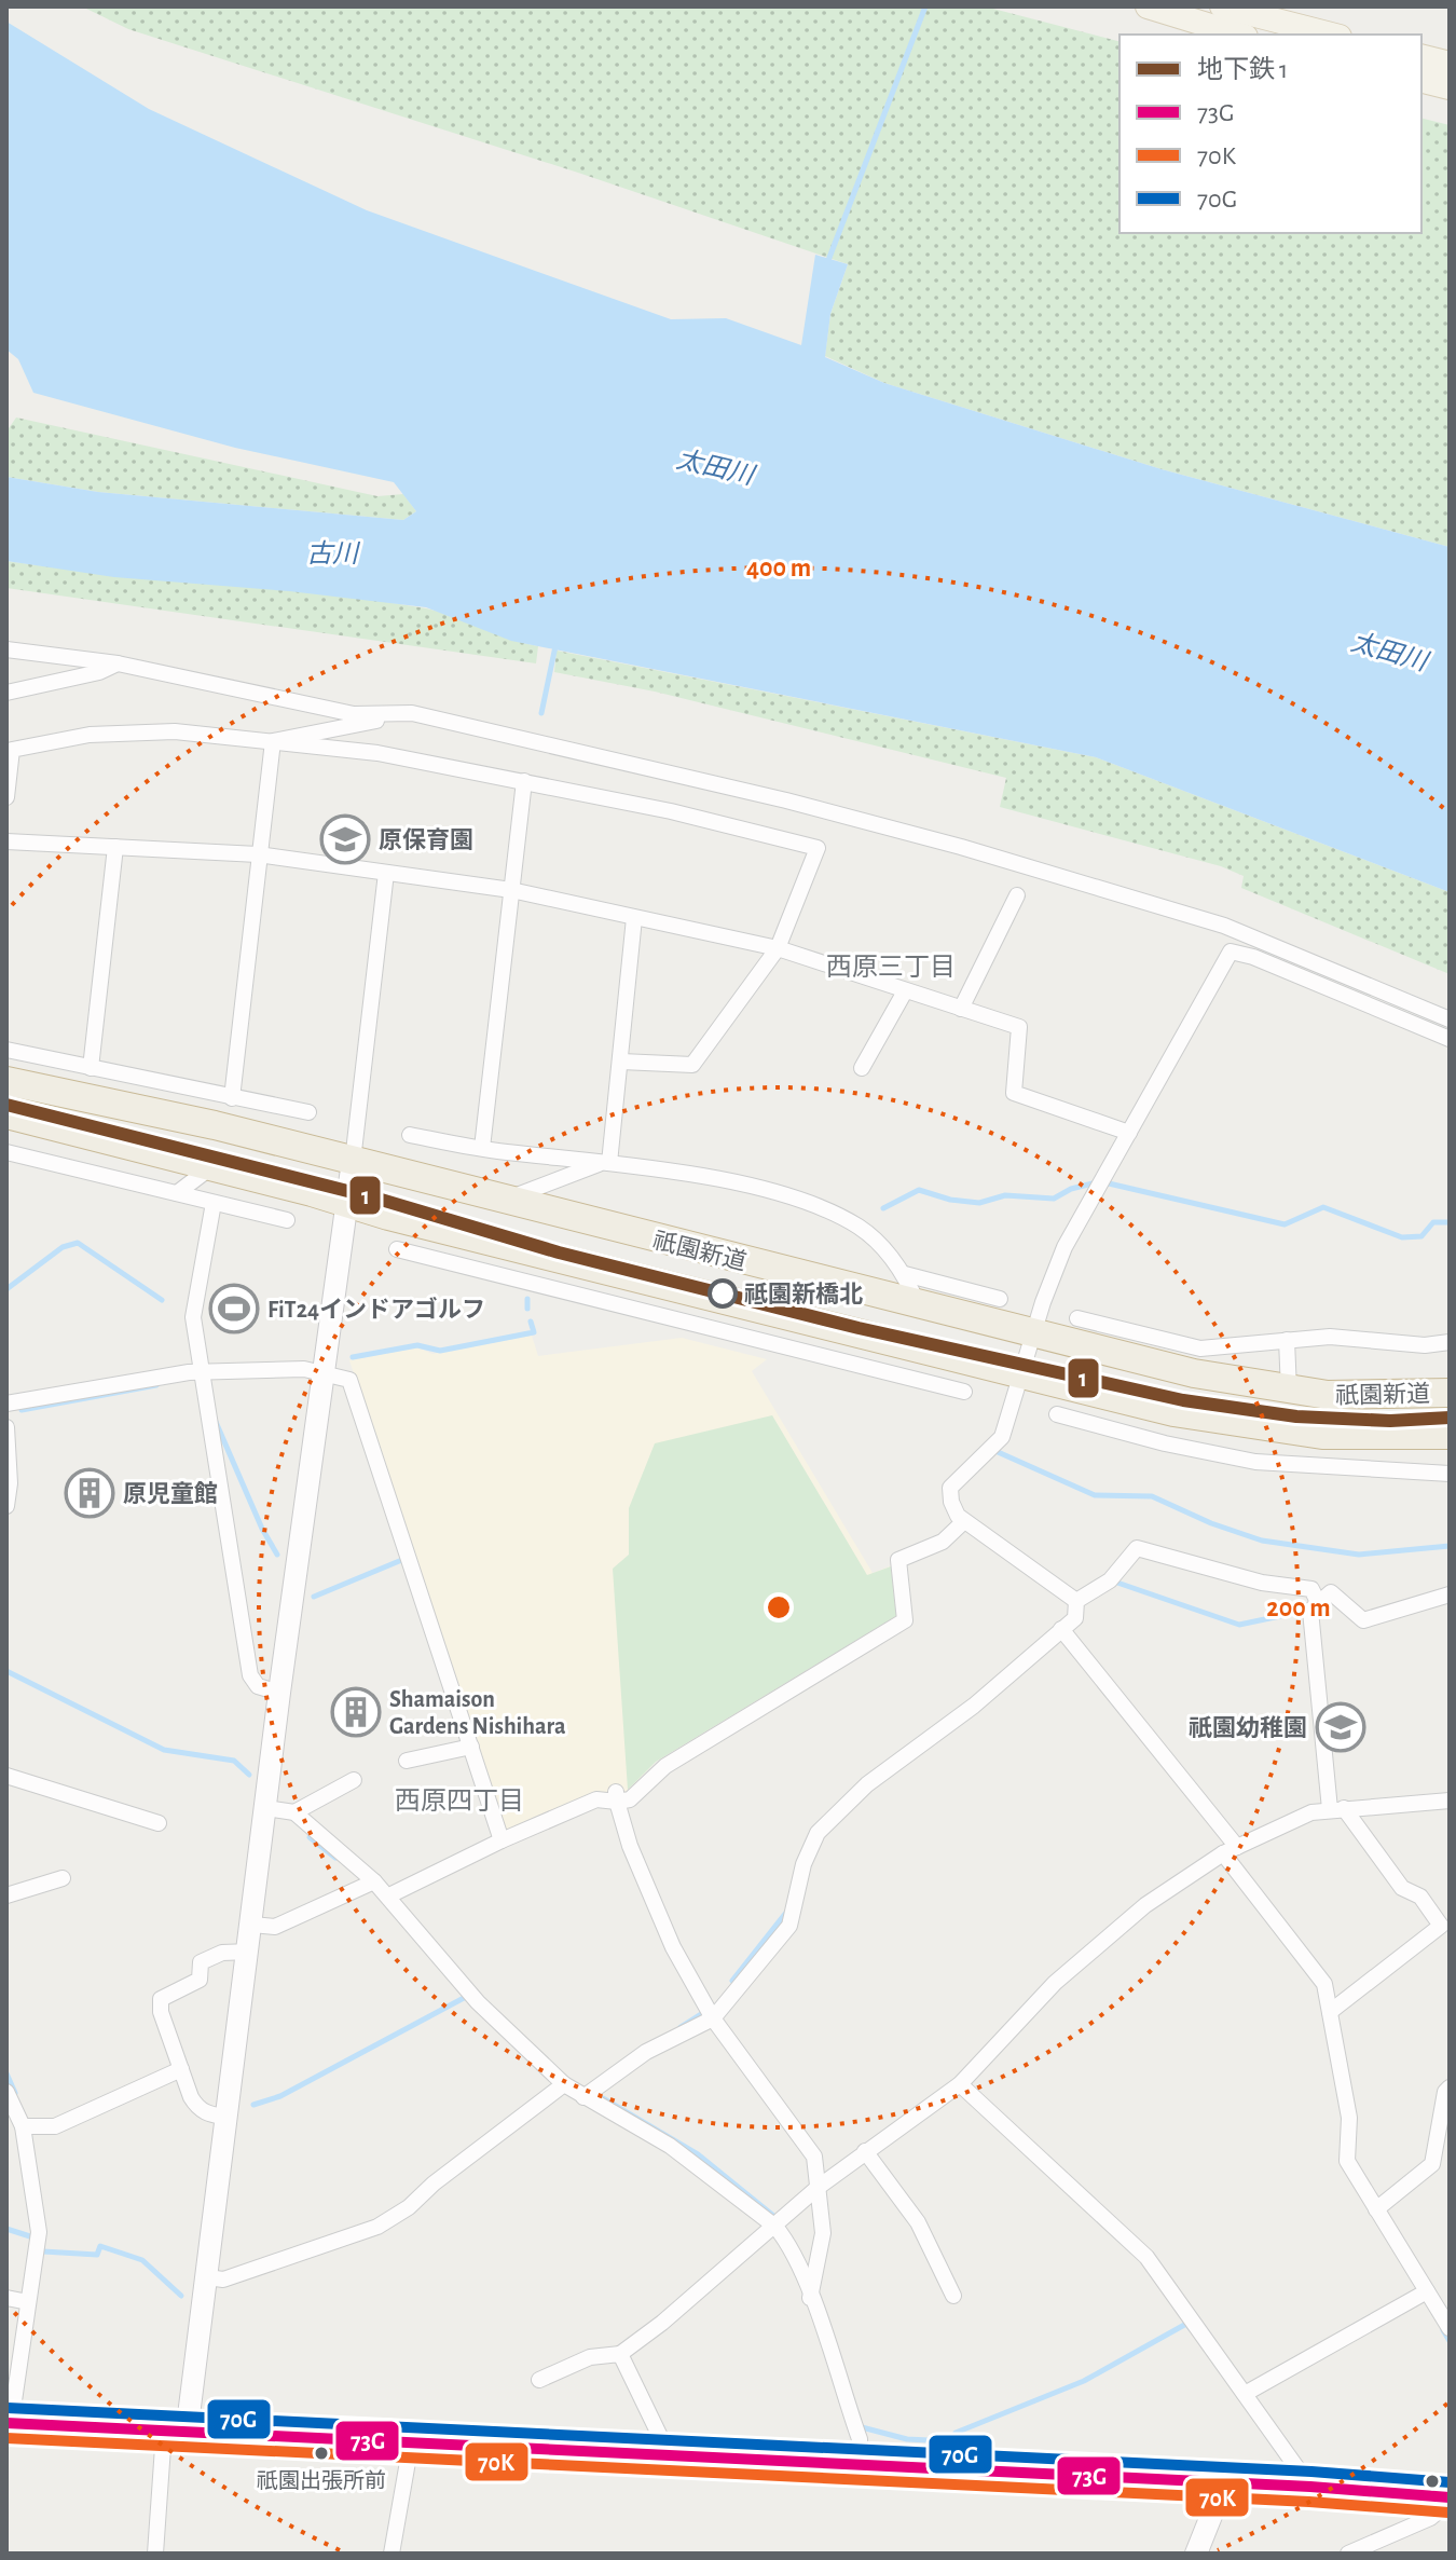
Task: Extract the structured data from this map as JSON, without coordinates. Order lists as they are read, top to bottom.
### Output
{
  "streets": {
    "highway": ["祇園新道"]
  },
  "districts": ["西原三丁目", "西原四丁目"],
  "water": ["太田川", "古川"],
  "places": {
    "school or university": ["原保育園", "祇園幼稚園"],
    "other": ["祗園新橋北", "祇園出張所前"],
    "sports": ["FiT24インドアゴルフ"],
    "building": ["原児童館", "Shamaison Gardens Nishihara"]
  },
  "lines": [
    "metro line 1",
    "transit line 70G",
    "transit line 73G",
    "transit line 70K"
  ],
  "legend": [
    "地下鉄 1",
    "73G",
    "70K",
    "70G"
  ],
  "rings": ["400 m", "200 m"]
}
